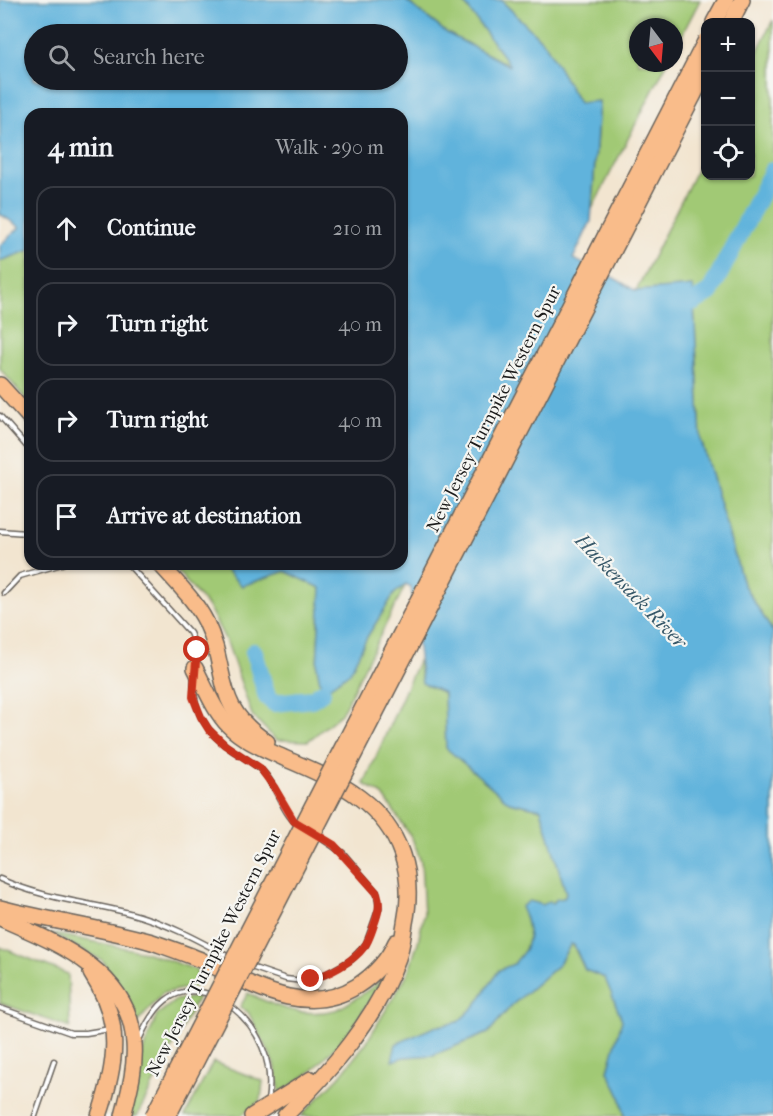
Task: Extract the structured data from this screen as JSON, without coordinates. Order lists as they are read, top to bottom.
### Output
{
  "streets": {
    "highway": ["New Jersey Turnpike Western Spur"]
  },
  "water": ["Hackensack River"],
  "north": "bottom",
  "page": {
    "map_buttons": ["+", "−"],
    "search": "Search here",
    "heading": ["4 min", "Walk · 290 m"],
    "list": [
      ["Continue", "210 m"],
      ["Turn right", "40 m"],
      ["Turn right", "40 m"],
      "Arrive at destination"
    ]
  }
}
